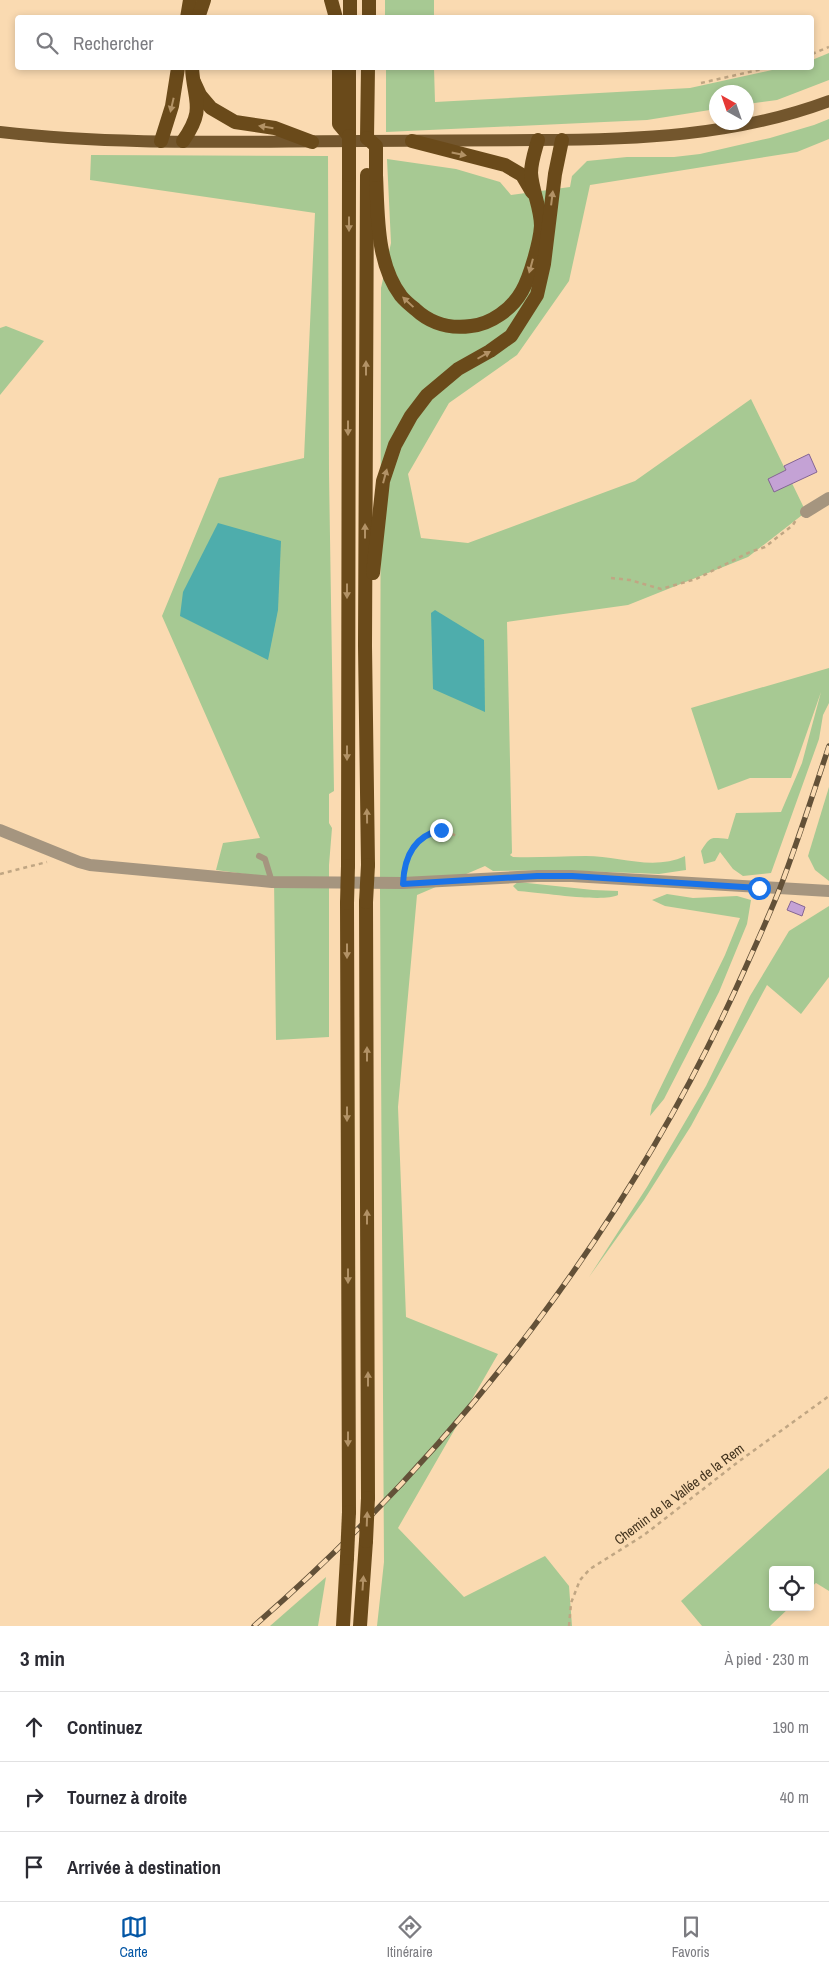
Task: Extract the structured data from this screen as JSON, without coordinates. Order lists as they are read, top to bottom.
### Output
{
  "streets": {
    "path": ["Chemin de la Vallée de la Rem"]
  },
  "north": "top left",
  "page": {
    "search": "Rechercher",
    "heading": ["3 min", "À pied · 230 m"],
    "list": [
      ["Continuez", "190 m"],
      ["Tournez à droite", "40 m"],
      "Arrivée à destination"
    ],
    "nav": ["Carte", "Itinéraire", "Favoris"]
  }
}
